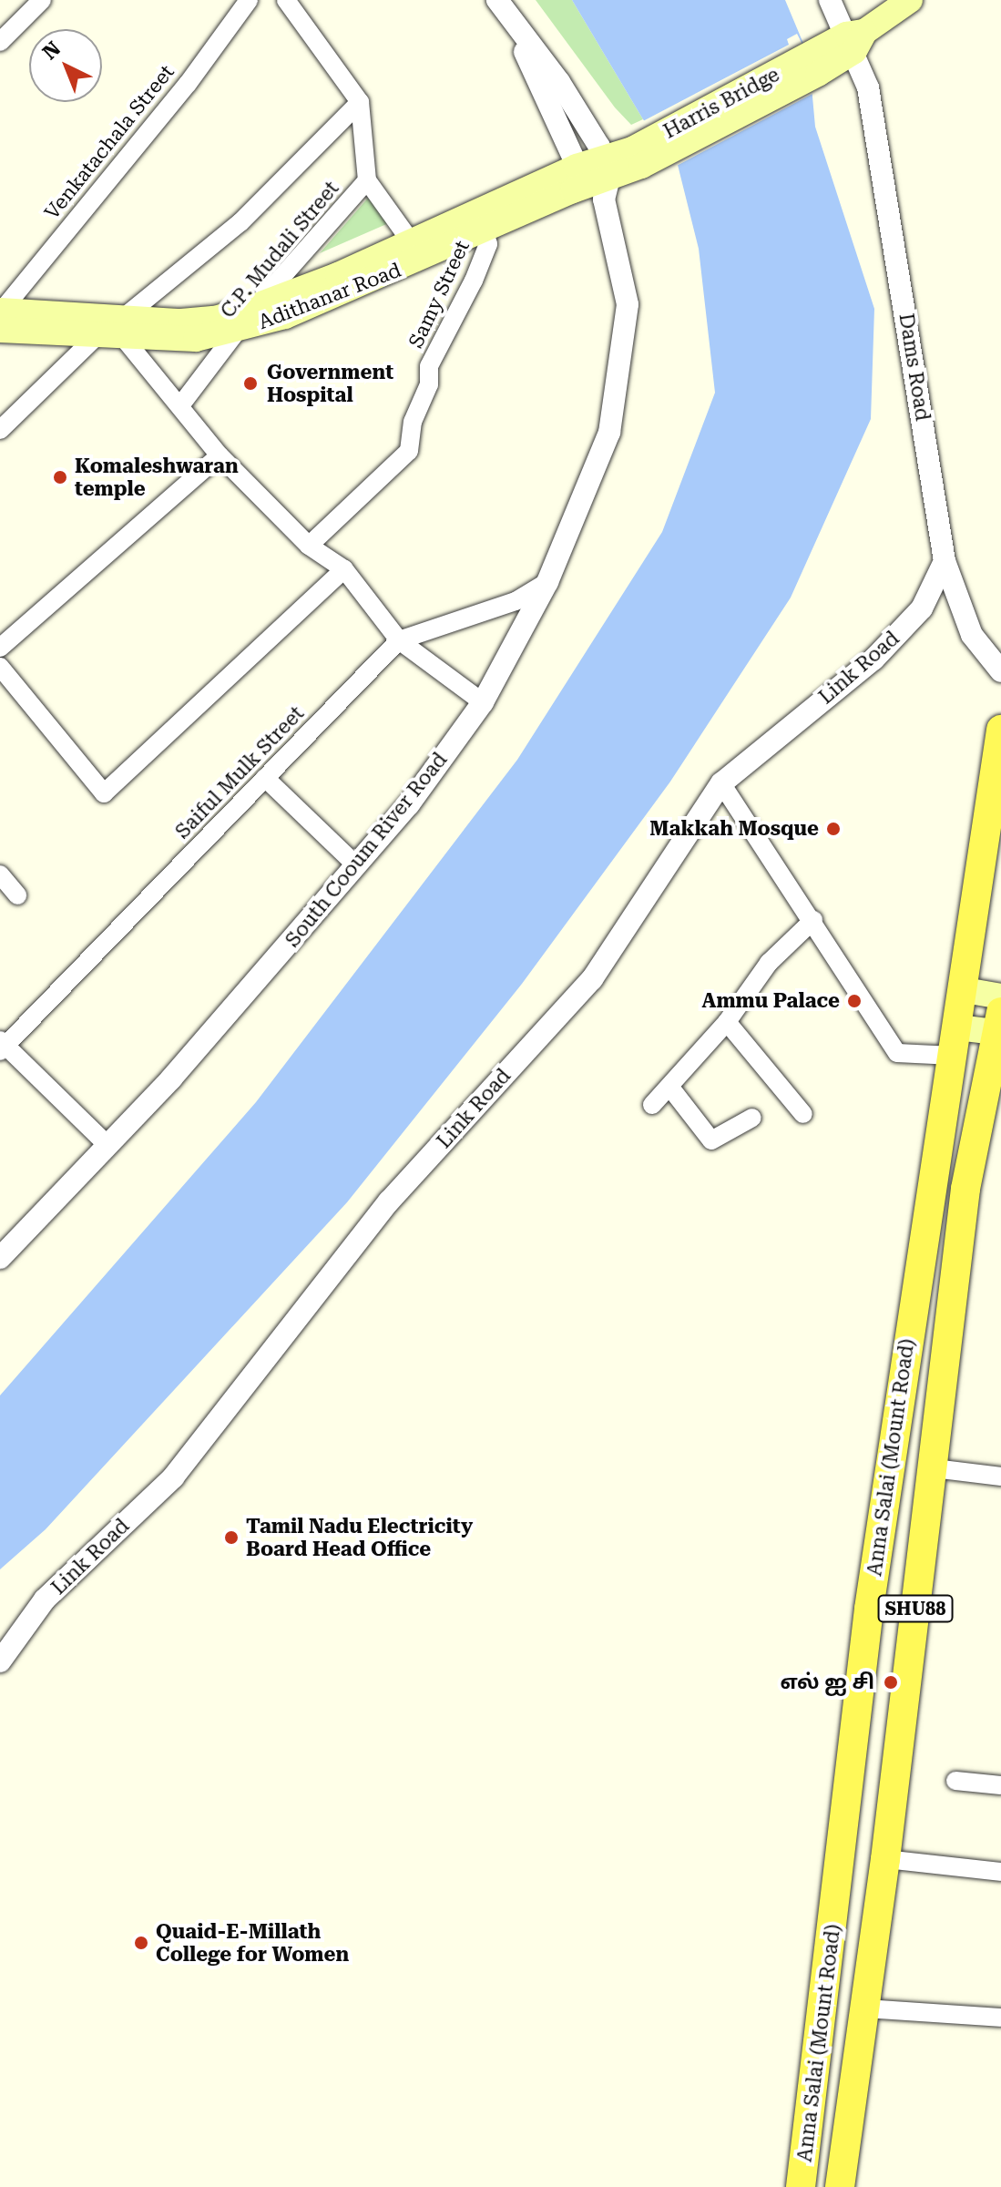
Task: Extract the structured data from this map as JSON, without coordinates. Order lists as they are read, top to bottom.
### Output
{
  "streets": {
    "main road": [
      "Harris Bridge",
      "Adithanar Road",
      "Anna Salai (Mount Road)",
      "SHU88"
    ],
    "street": [
      "Venkatachala Street",
      "C.P. Mudali Street",
      "Samy Street",
      "Dams Road",
      "Link Road",
      "Saiful Mulk Street",
      "South Cooum River Road"
    ]
  },
  "crossings": [
    ["Harris Bridge", "Adithanar Road"],
    ["Harris Bridge", "Dams Road"],
    ["Venkatachala Street", "Adithanar Road"],
    ["C.P. Mudali Street", "Adithanar Road"],
    ["Samy Street", "Adithanar Road"],
    ["Adithanar Road", "South Cooum River Road"],
    ["Dams Road", "Link Road"],
    ["Saiful Mulk Street", "South Cooum River Road"]
  ],
  "places": [
    "Government Hospital",
    "Komaleshwaran temple",
    "Makkah Mosque",
    "Ammu Palace",
    "Tamil Nadu Electricity Board Head Office",
    "எல் ஐ சி",
    "Quaid-E-Millath College for Women"
  ],
  "north": "top left"
}
